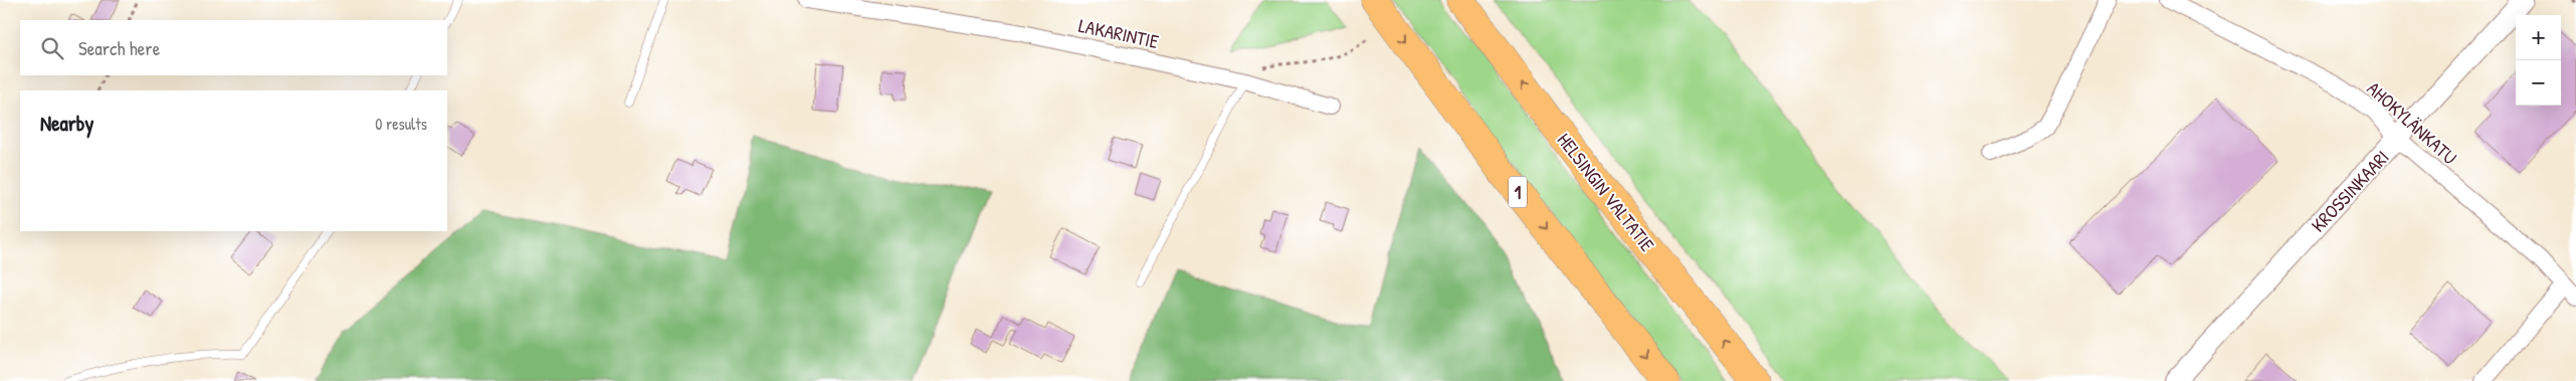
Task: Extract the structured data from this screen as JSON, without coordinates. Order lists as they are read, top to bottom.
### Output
{
  "streets": {
    "highway": ["1", "HELSINGIN VALTATIE"],
    "street": ["LAKARINTIE", "AHOKYLÄNKATU", "KROSSINKAARI"]
  },
  "crossings": [
    ["AHOKYLÄNKATU", "KROSSINKAARI"]
  ],
  "page": {
    "map_buttons": ["+", "−"],
    "search": "Search here",
    "heading": ["Nearby", "0 results"]
  }
}
